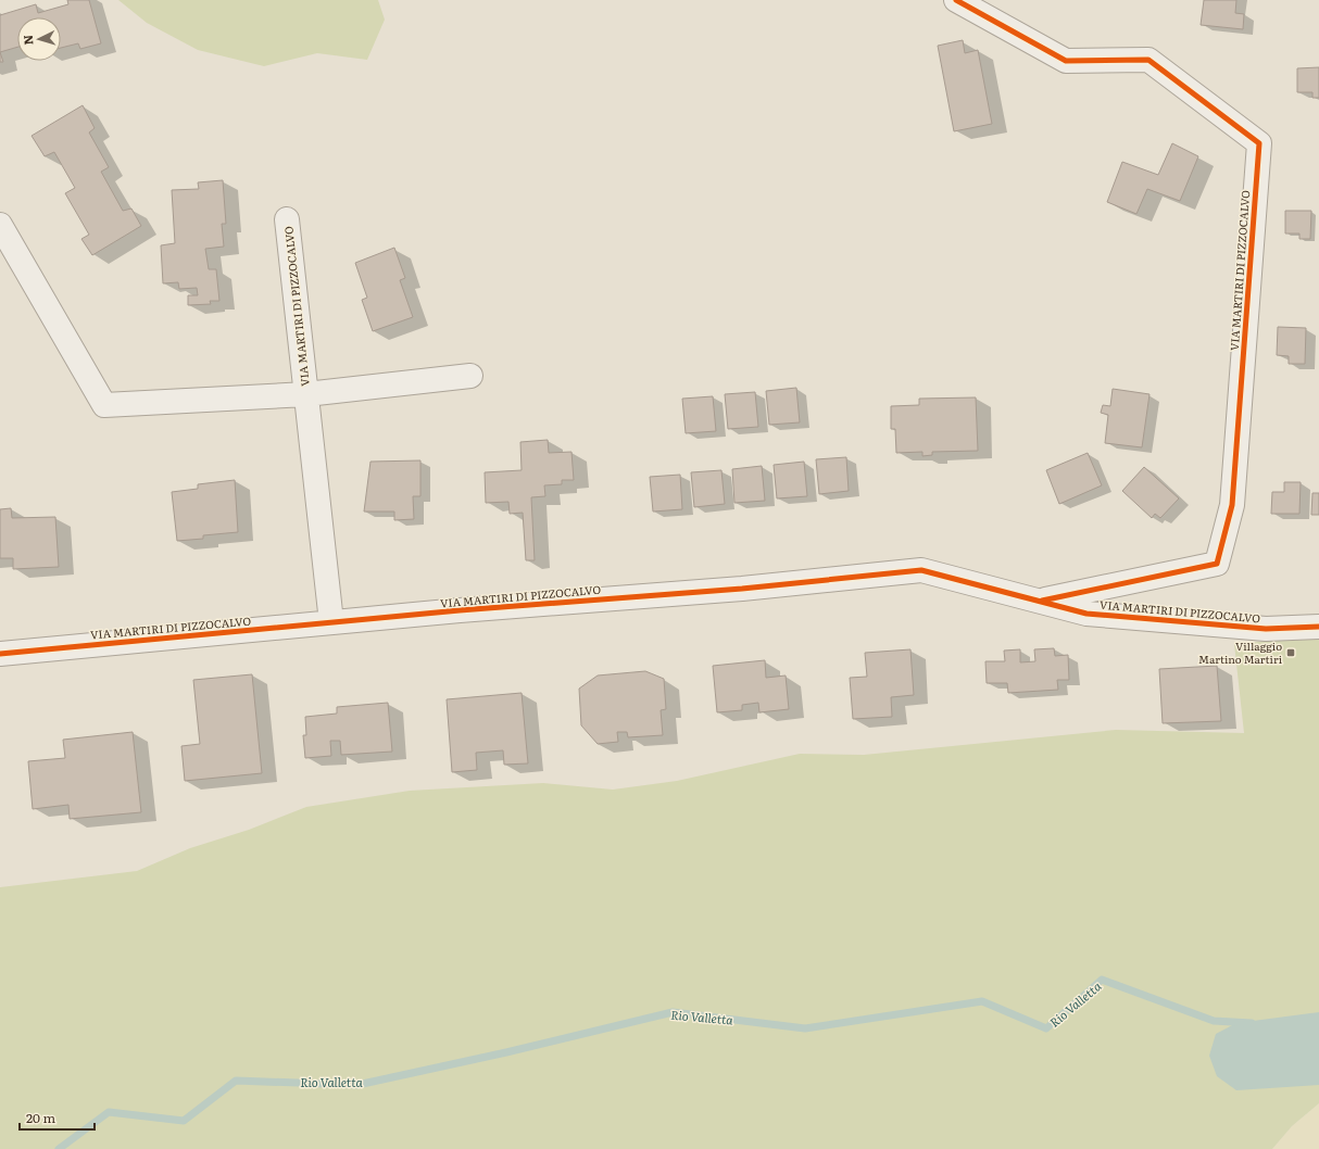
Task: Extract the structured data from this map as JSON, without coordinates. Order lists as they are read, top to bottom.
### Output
{
  "streets": {
    "street": ["VIA MARTIRI DI PIZZOCALVO"]
  },
  "water": ["Rio Valletta"],
  "places": {
    "transit": ["Villaggio Martino Martiri"]
  },
  "scale_bar": "20 m",
  "north": "left"
}
